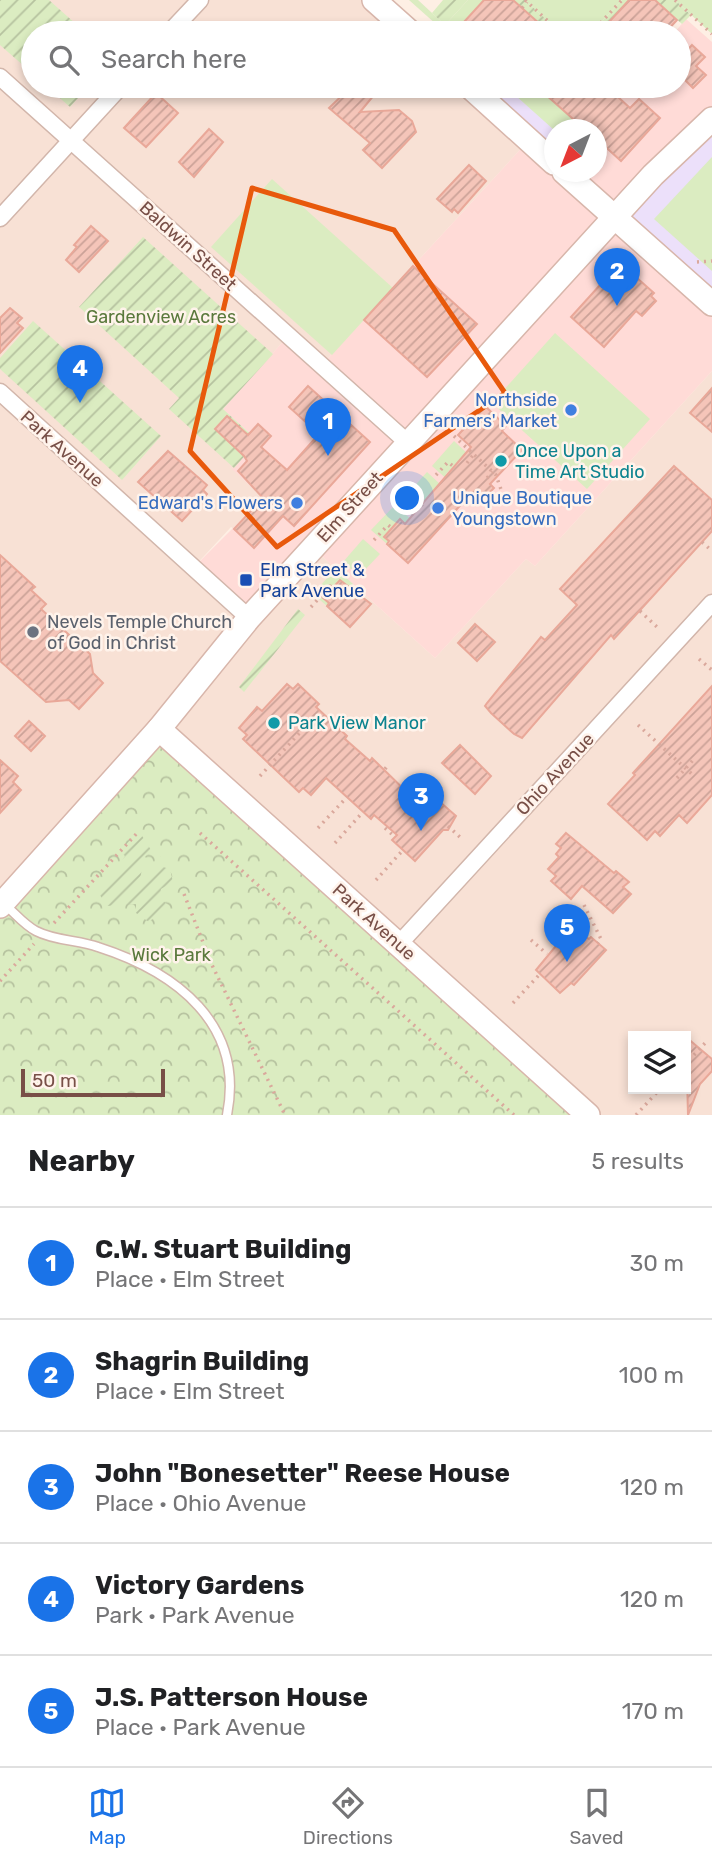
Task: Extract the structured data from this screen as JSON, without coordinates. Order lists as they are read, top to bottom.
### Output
{
  "streets": {
    "street": [
      "Baldwin Street",
      "Park Avenue",
      "Elm Street",
      "Ohio Avenue"
    ]
  },
  "crossings": [
    ["Baldwin Street", "Elm Street"],
    ["Park Avenue", "Elm Street"],
    ["Park Avenue", "Ohio Avenue"]
  ],
  "parks": ["Gardenview Acres", "Wick Park"],
  "places": {
    "other": [
      "Northside Farmers' Market",
      "Once Upon a Time Art Studio",
      "Edward's Flowers",
      "Unique Boutique Youngstown",
      "Nevels Temple Church of God in Christ",
      "Park View Manor"
    ],
    "transit": ["Elm Street & Park Avenue"]
  },
  "scale_bar": "50 m",
  "north": "bottom left",
  "page": {
    "search": "Search here",
    "pins": [
      "2",
      "4",
      "1",
      "3",
      "5"
    ],
    "scale": "50 m",
    "heading": ["Nearby", "5 results"],
    "list": [
      {
        "mark": "1",
        "name": "C.W. Stuart Building",
        "note": "Place · Elm Street",
        "value": "30 m"
      },
      {
        "mark": "2",
        "name": "Shagrin Building",
        "note": "Place · Elm Street",
        "value": "100 m"
      },
      {
        "mark": "3",
        "name": "John \"Bonesetter\" Reese House",
        "note": "Place · Ohio Avenue",
        "value": "120 m"
      },
      {
        "mark": "4",
        "name": "Victory Gardens",
        "note": "Park · Park Avenue",
        "value": "120 m"
      },
      {
        "mark": "5",
        "name": "J.S. Patterson House",
        "note": "Place · Park Avenue",
        "value": "170 m"
      }
    ],
    "nav": ["Map", "Directions", "Saved"]
  }
}
